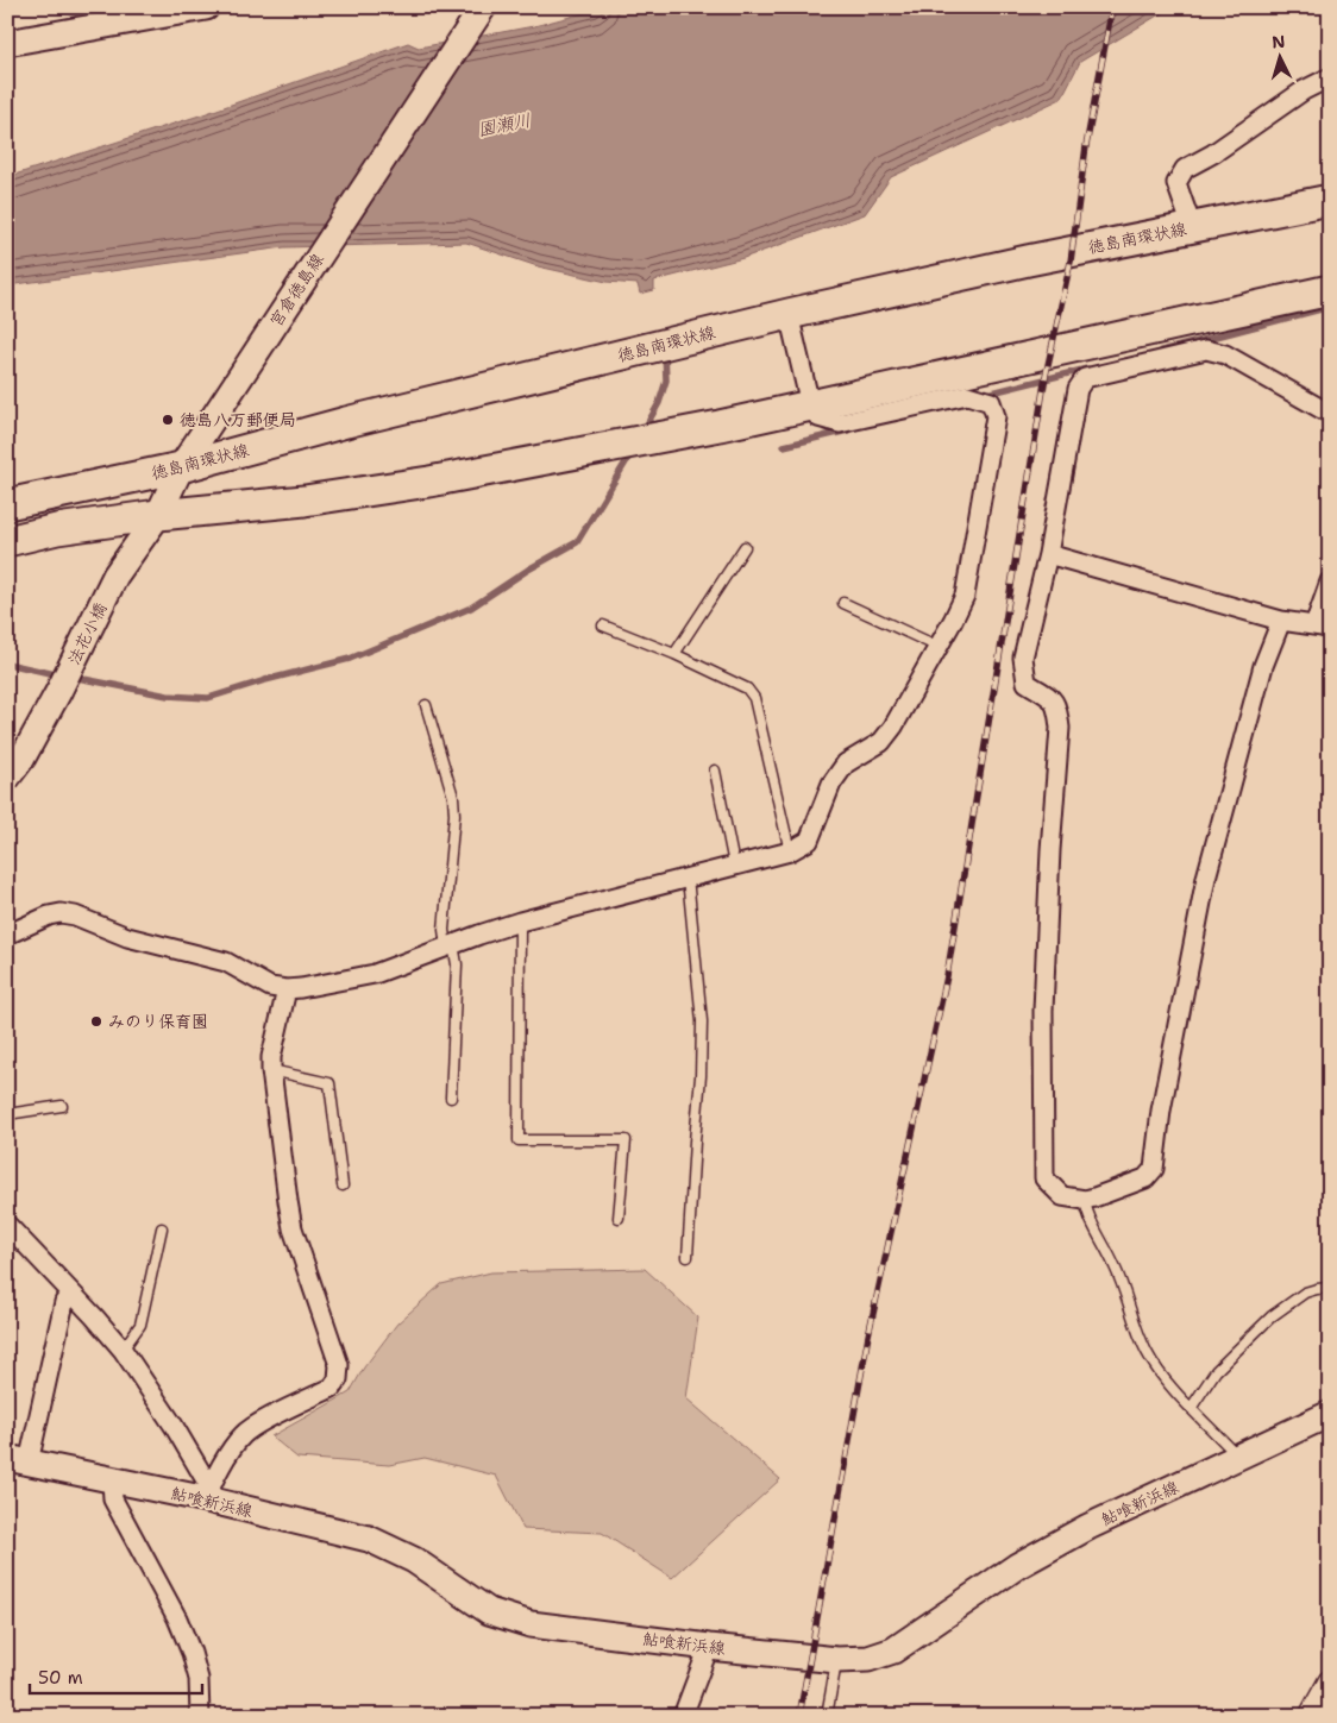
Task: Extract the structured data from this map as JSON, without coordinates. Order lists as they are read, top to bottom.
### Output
{
  "streets": {
    "highway": ["徳島南環状線"],
    "main road": ["宮倉徳島線", "法花小橋", "鮎喰新浜線"]
  },
  "crossings": [
    ["徳島南環状線", "宮倉徳島線"],
    ["宮倉徳島線", "法花小橋"]
  ],
  "water": ["園瀬川"],
  "places": ["徳島八万郵便局", "みのり保育園"],
  "scale_bar": "50 m",
  "north": "top"
}
